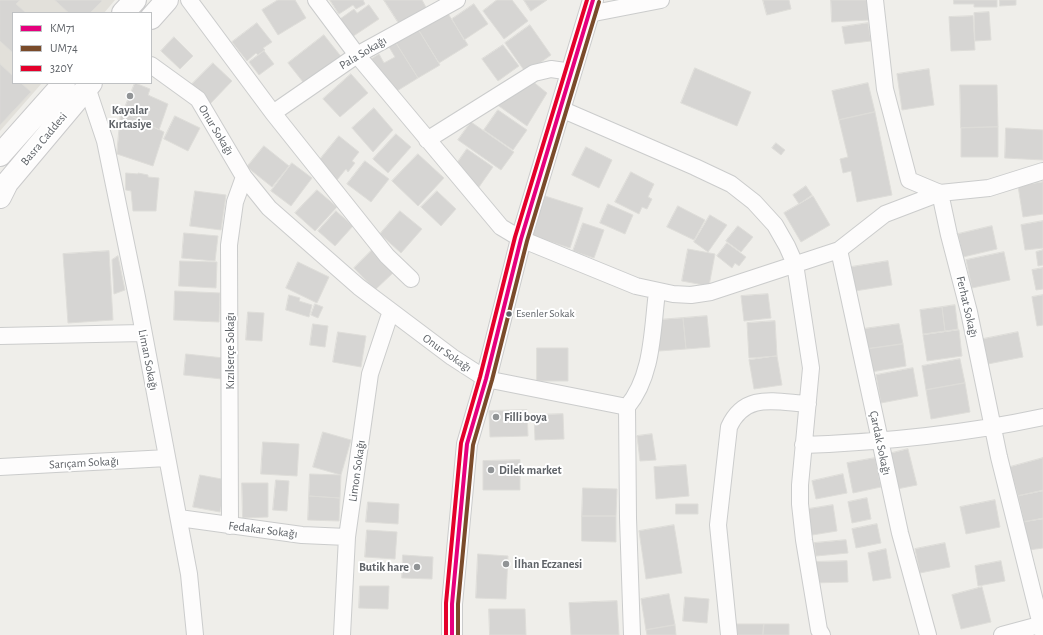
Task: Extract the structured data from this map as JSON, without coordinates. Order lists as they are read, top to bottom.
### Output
{
  "streets": {
    "main road": ["Basra Caddesi"],
    "street": [
      "Pala Sokağı",
      "Onur Sokağı",
      "Ferhat Sokağı",
      "Kızılserçe Sokağı",
      "Liman Sokağı",
      "Çardak Sokağı",
      "Sarıçam Sokağı",
      "Limon Sokağı",
      "Fedakar Sokağı"
    ]
  },
  "crossings": [
    ["Onur Sokağı", "Kızılserçe Sokağı"],
    ["Onur Sokağı", "Limon Sokağı"],
    ["Basra Caddesi", "Liman Sokağı"],
    ["Kızılserçe Sokağı", "Fedakar Sokağı"],
    ["Liman Sokağı", "Sarıçam Sokağı"],
    ["Liman Sokağı", "Fedakar Sokağı"],
    ["Limon Sokağı", "Fedakar Sokağı"]
  ],
  "places": [
    "Kayalar Kırtasiye",
    "Esenler Sokak",
    "Filli boya",
    "Dilek market",
    "İlhan Eczanesi",
    "Butik hare"
  ],
  "lines": ["transit line KM71", "transit line 320Y", "transit line UM74"],
  "legend": ["KM71", "UM74", "320Y"]
}
